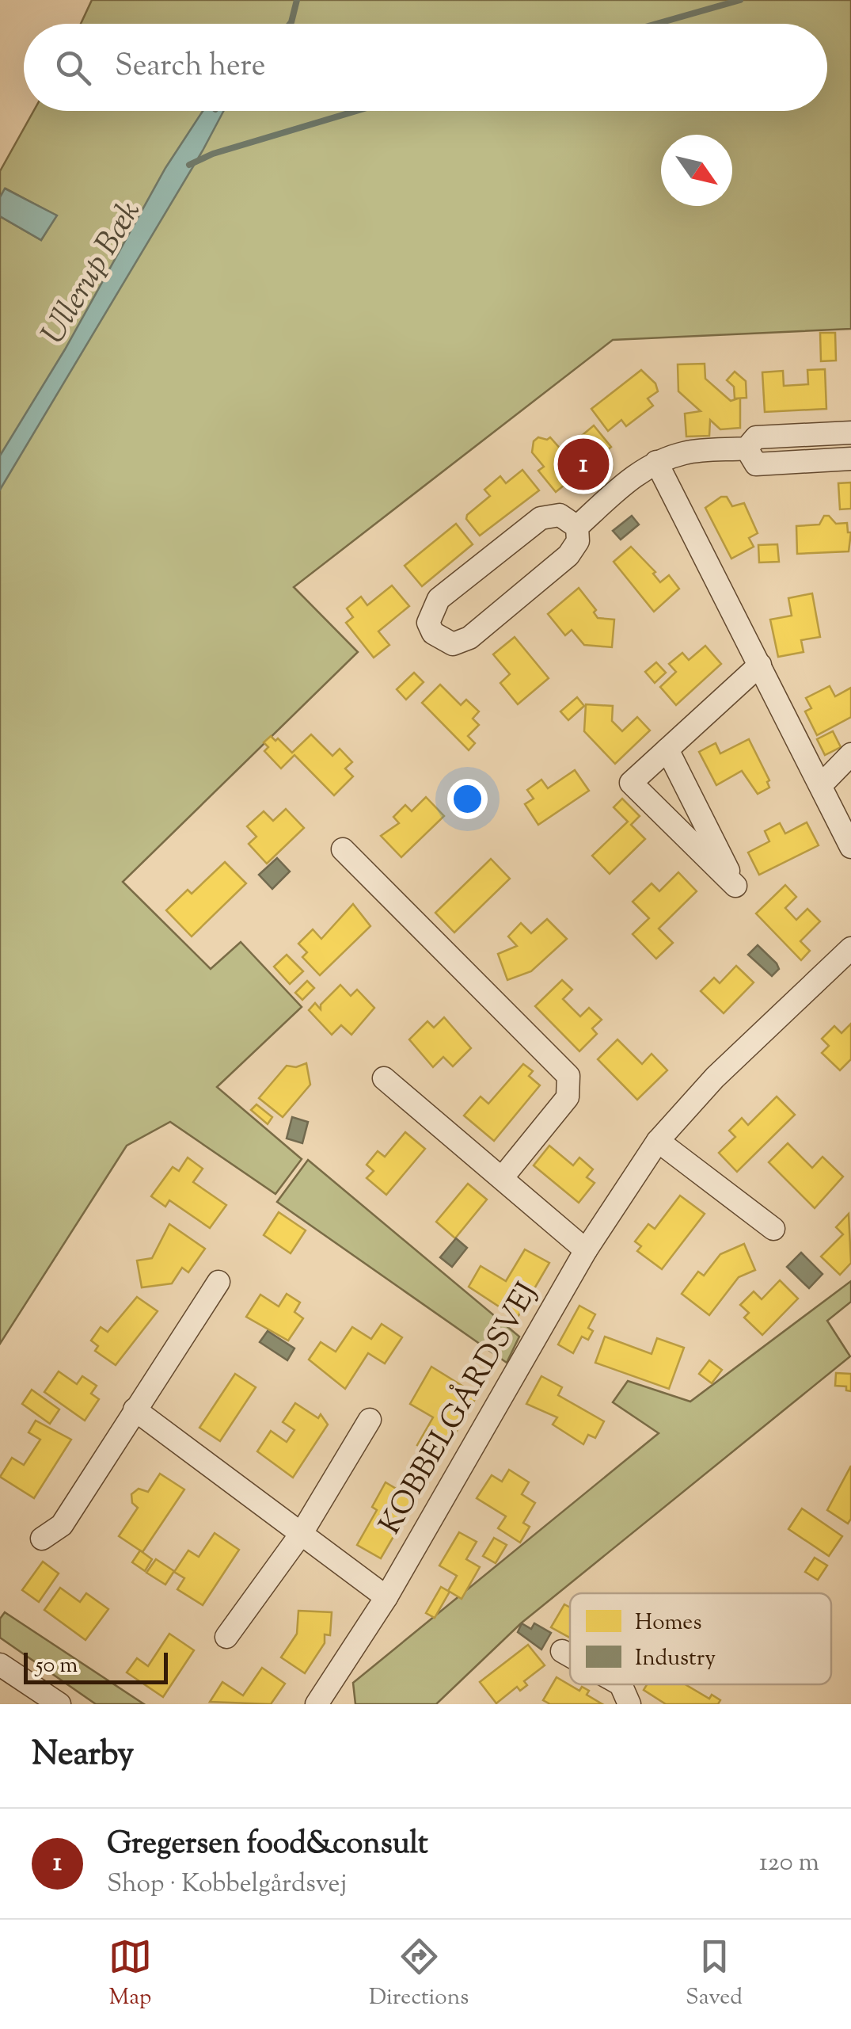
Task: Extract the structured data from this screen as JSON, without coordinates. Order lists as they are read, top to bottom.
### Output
{
  "streets": {
    "street": ["KOBBELGÅRDSVEJ"]
  },
  "water": ["Ullerup Bæk"],
  "legend": ["Homes", "Industry"],
  "scale_bar": "50 m",
  "north": "bottom right",
  "page": {
    "search": "Search here",
    "pins": "1",
    "scale": "50 m",
    "heading": "Nearby",
    "list": [
      {
        "mark": "1",
        "name": "Gregersen food&consult",
        "note": "Shop · Kobbelgårdsvej",
        "value": "120 m"
      }
    ],
    "nav": ["Map", "Directions", "Saved"]
  }
}
